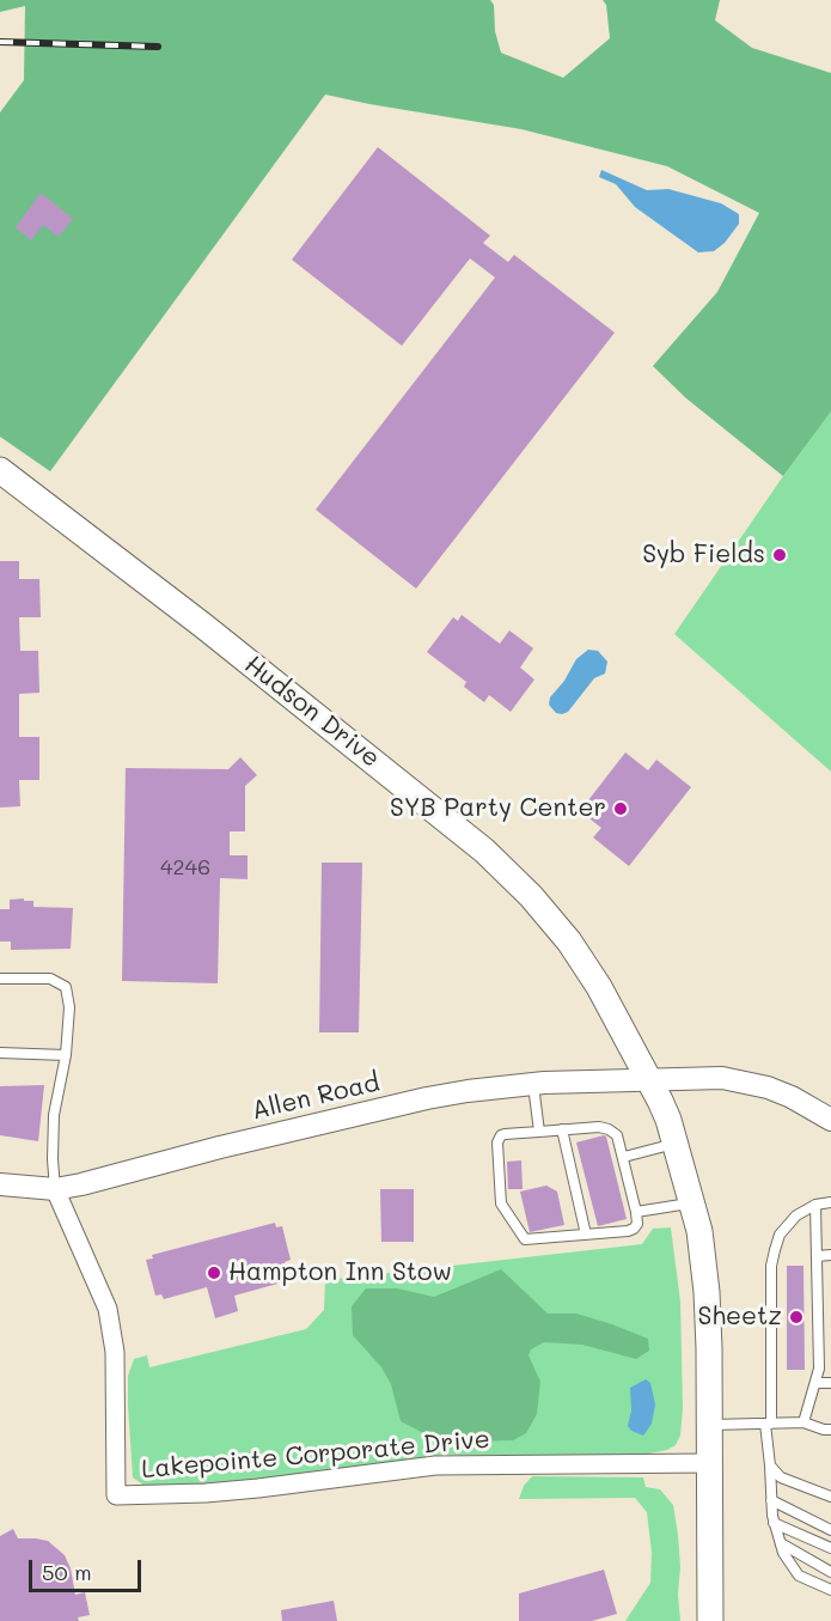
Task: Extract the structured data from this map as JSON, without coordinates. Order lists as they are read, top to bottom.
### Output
{
  "streets": {
    "main road": ["Hudson Drive"],
    "street": ["Allen Road", "Lakepointe Corporate Drive"]
  },
  "crossings": [
    ["Hudson Drive", "Allen Road"],
    ["Hudson Drive", "Lakepointe Corporate Drive"],
    ["Allen Road", "Lakepointe Corporate Drive"]
  ],
  "places": [
    "Syb Fields",
    "SYB Party Center",
    "Hampton Inn Stow",
    "Sheetz"
  ],
  "house_numbers": ["4246"],
  "scale_bar": "50 m"
}
